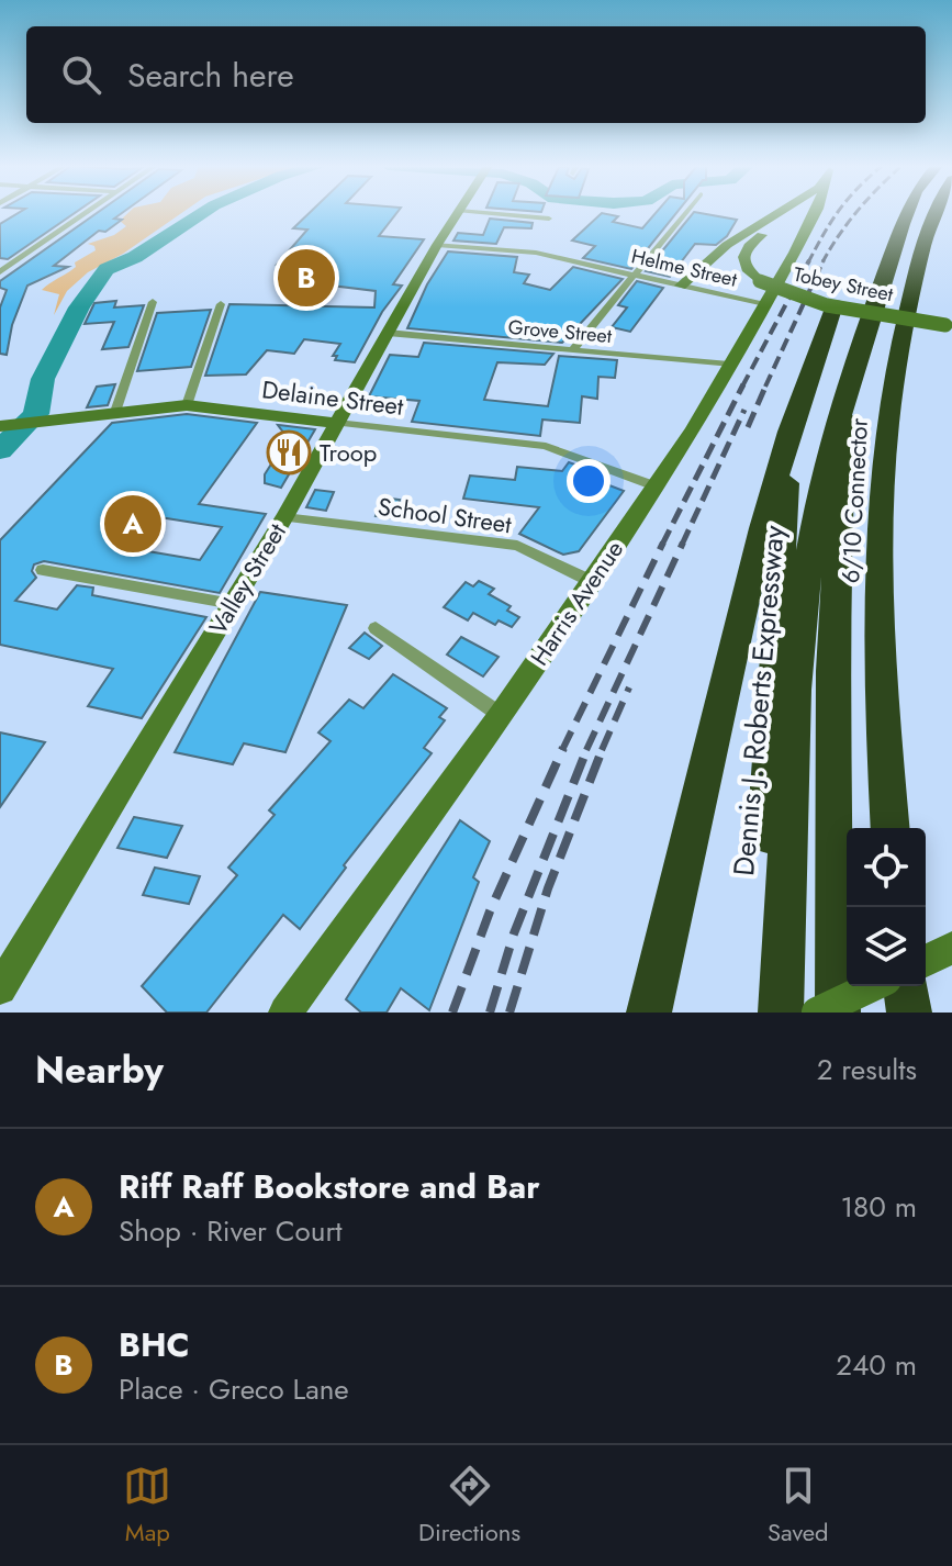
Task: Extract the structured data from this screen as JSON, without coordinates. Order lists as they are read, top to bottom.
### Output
{
  "streets": {
    "highway": ["6/10 Connector", "Dennis J. Roberts Expressway"],
    "main road": [
      "Tobey Street",
      "Delaine Street",
      "Valley Street",
      "Harris Avenue"
    ],
    "street": ["Helme Street", "Grove Street", "School Street"]
  },
  "crossings": [
    ["Helme Street", "Valley Street"],
    ["Helme Street", "Harris Avenue"],
    ["Grove Street", "Valley Street"],
    ["Grove Street", "Harris Avenue"],
    ["Delaine Street", "Valley Street"],
    ["Delaine Street", "Harris Avenue"],
    ["6/10 Connector", "Dennis J. Roberts Expressway"],
    ["School Street", "Valley Street"],
    ["School Street", "Harris Avenue"]
  ],
  "places": {
    "restaurant": ["Troop"]
  },
  "page": {
    "search": "Search here",
    "pins": ["B", "A"],
    "heading": ["Nearby", "2 results"],
    "list": [
      {
        "mark": "A",
        "name": "Riff Raff Bookstore and Bar",
        "note": "Shop · River Court",
        "value": "180 m"
      },
      {
        "mark": "B",
        "name": "BHC",
        "note": "Place · Greco Lane",
        "value": "240 m"
      }
    ],
    "nav": ["Map", "Directions", "Saved"]
  }
}
